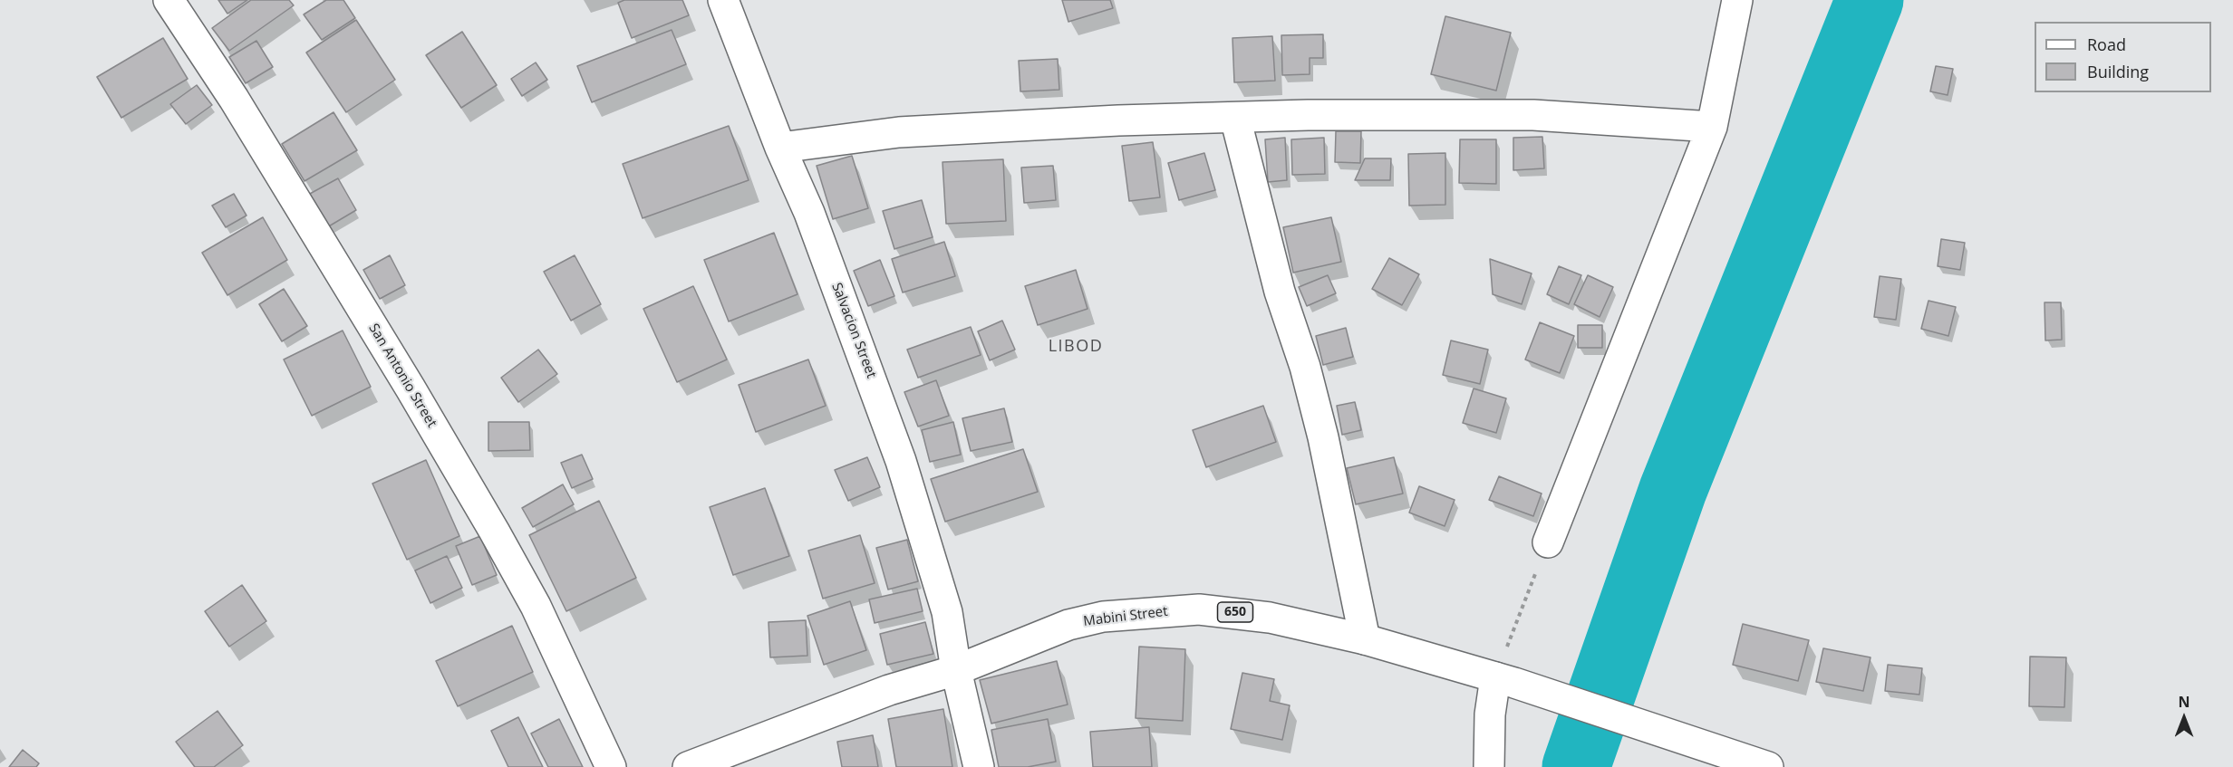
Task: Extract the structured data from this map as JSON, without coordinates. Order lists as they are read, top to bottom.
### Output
{
  "streets": {
    "street": [
      "Salvacion Street",
      "San Antonio Street",
      "650",
      "Mabini Street"
    ]
  },
  "crossings": [
    ["Salvacion Street", "Mabini Street"],
    ["650", "Mabini Street"]
  ],
  "districts": ["LIBOD"],
  "legend": ["Road", "Building"],
  "north": "top"
}
